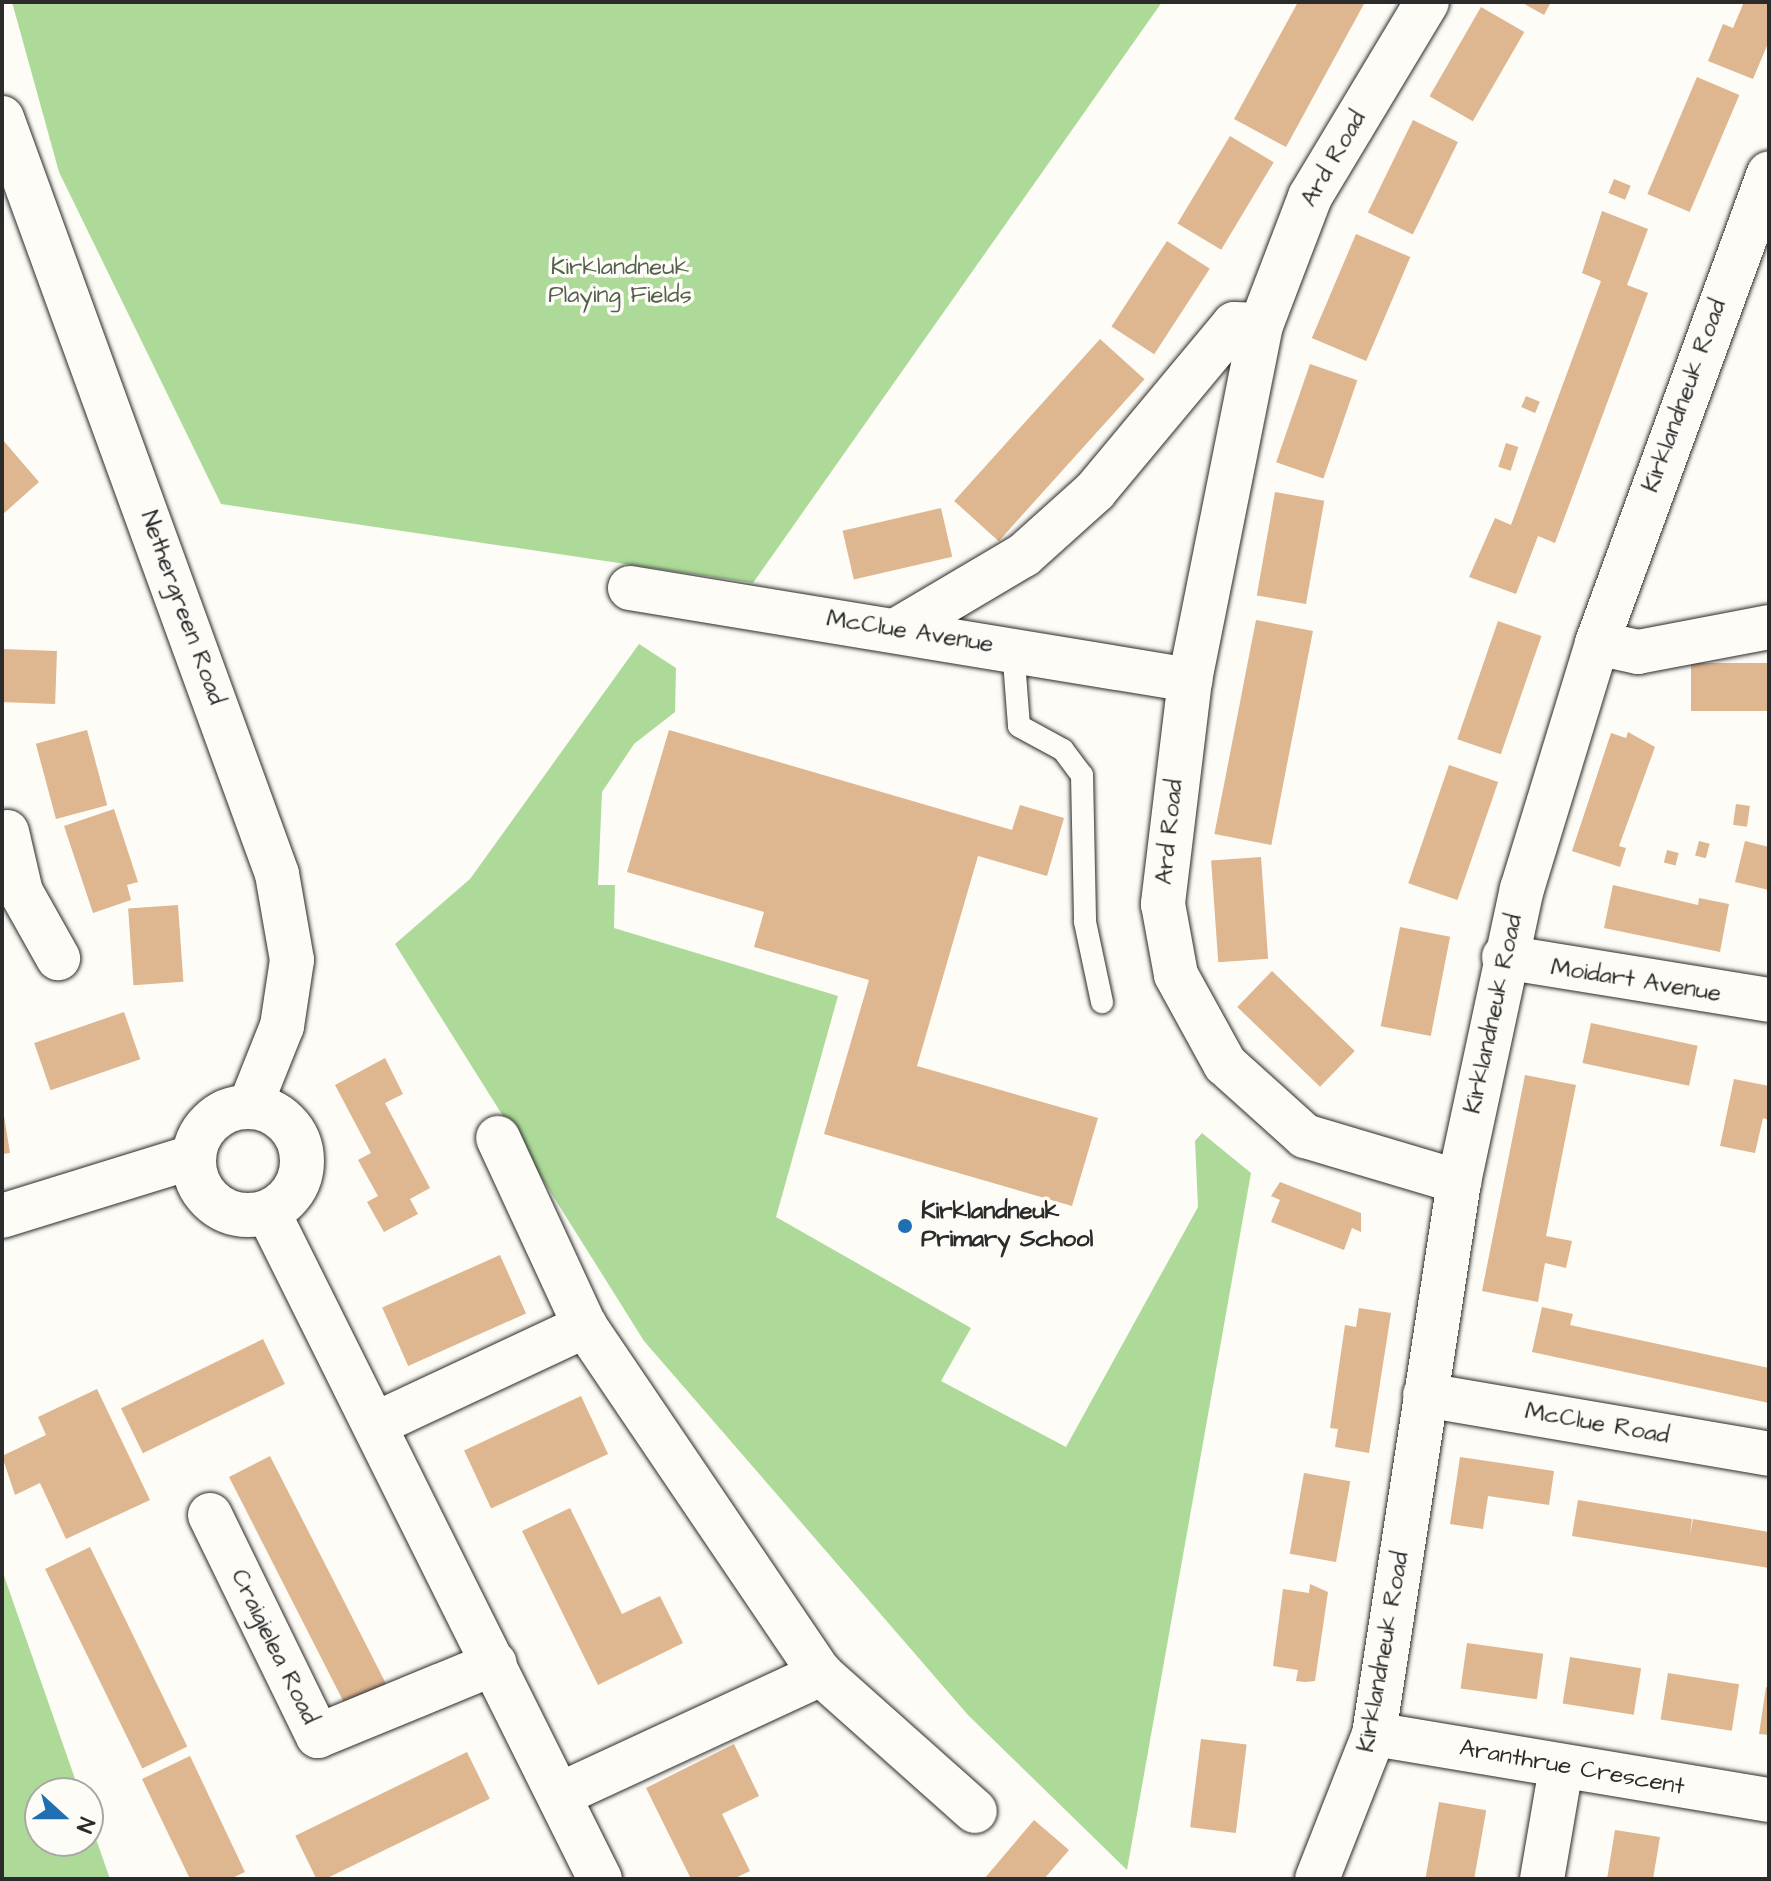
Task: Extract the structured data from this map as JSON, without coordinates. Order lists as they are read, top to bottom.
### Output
{
  "streets": {
    "street": [
      "Ard Road",
      "Kirklandneuk Road",
      "Nethergreen Road",
      "McClue Avenue",
      "Moidart Avenue",
      "McClue Road",
      "Craigielea Road",
      "Aranthrue Crescent"
    ]
  },
  "crossings": [
    ["Ard Road", "Kirklandneuk Road"],
    ["Ard Road", "McClue Avenue"],
    ["Kirklandneuk Road", "Moidart Avenue"],
    ["Kirklandneuk Road", "McClue Road"],
    ["Kirklandneuk Road", "Aranthrue Crescent"]
  ],
  "parks": ["Kirklandneuk Playing Fields"],
  "places": ["Kirklandneuk Primary School"],
  "north": "right"
}
